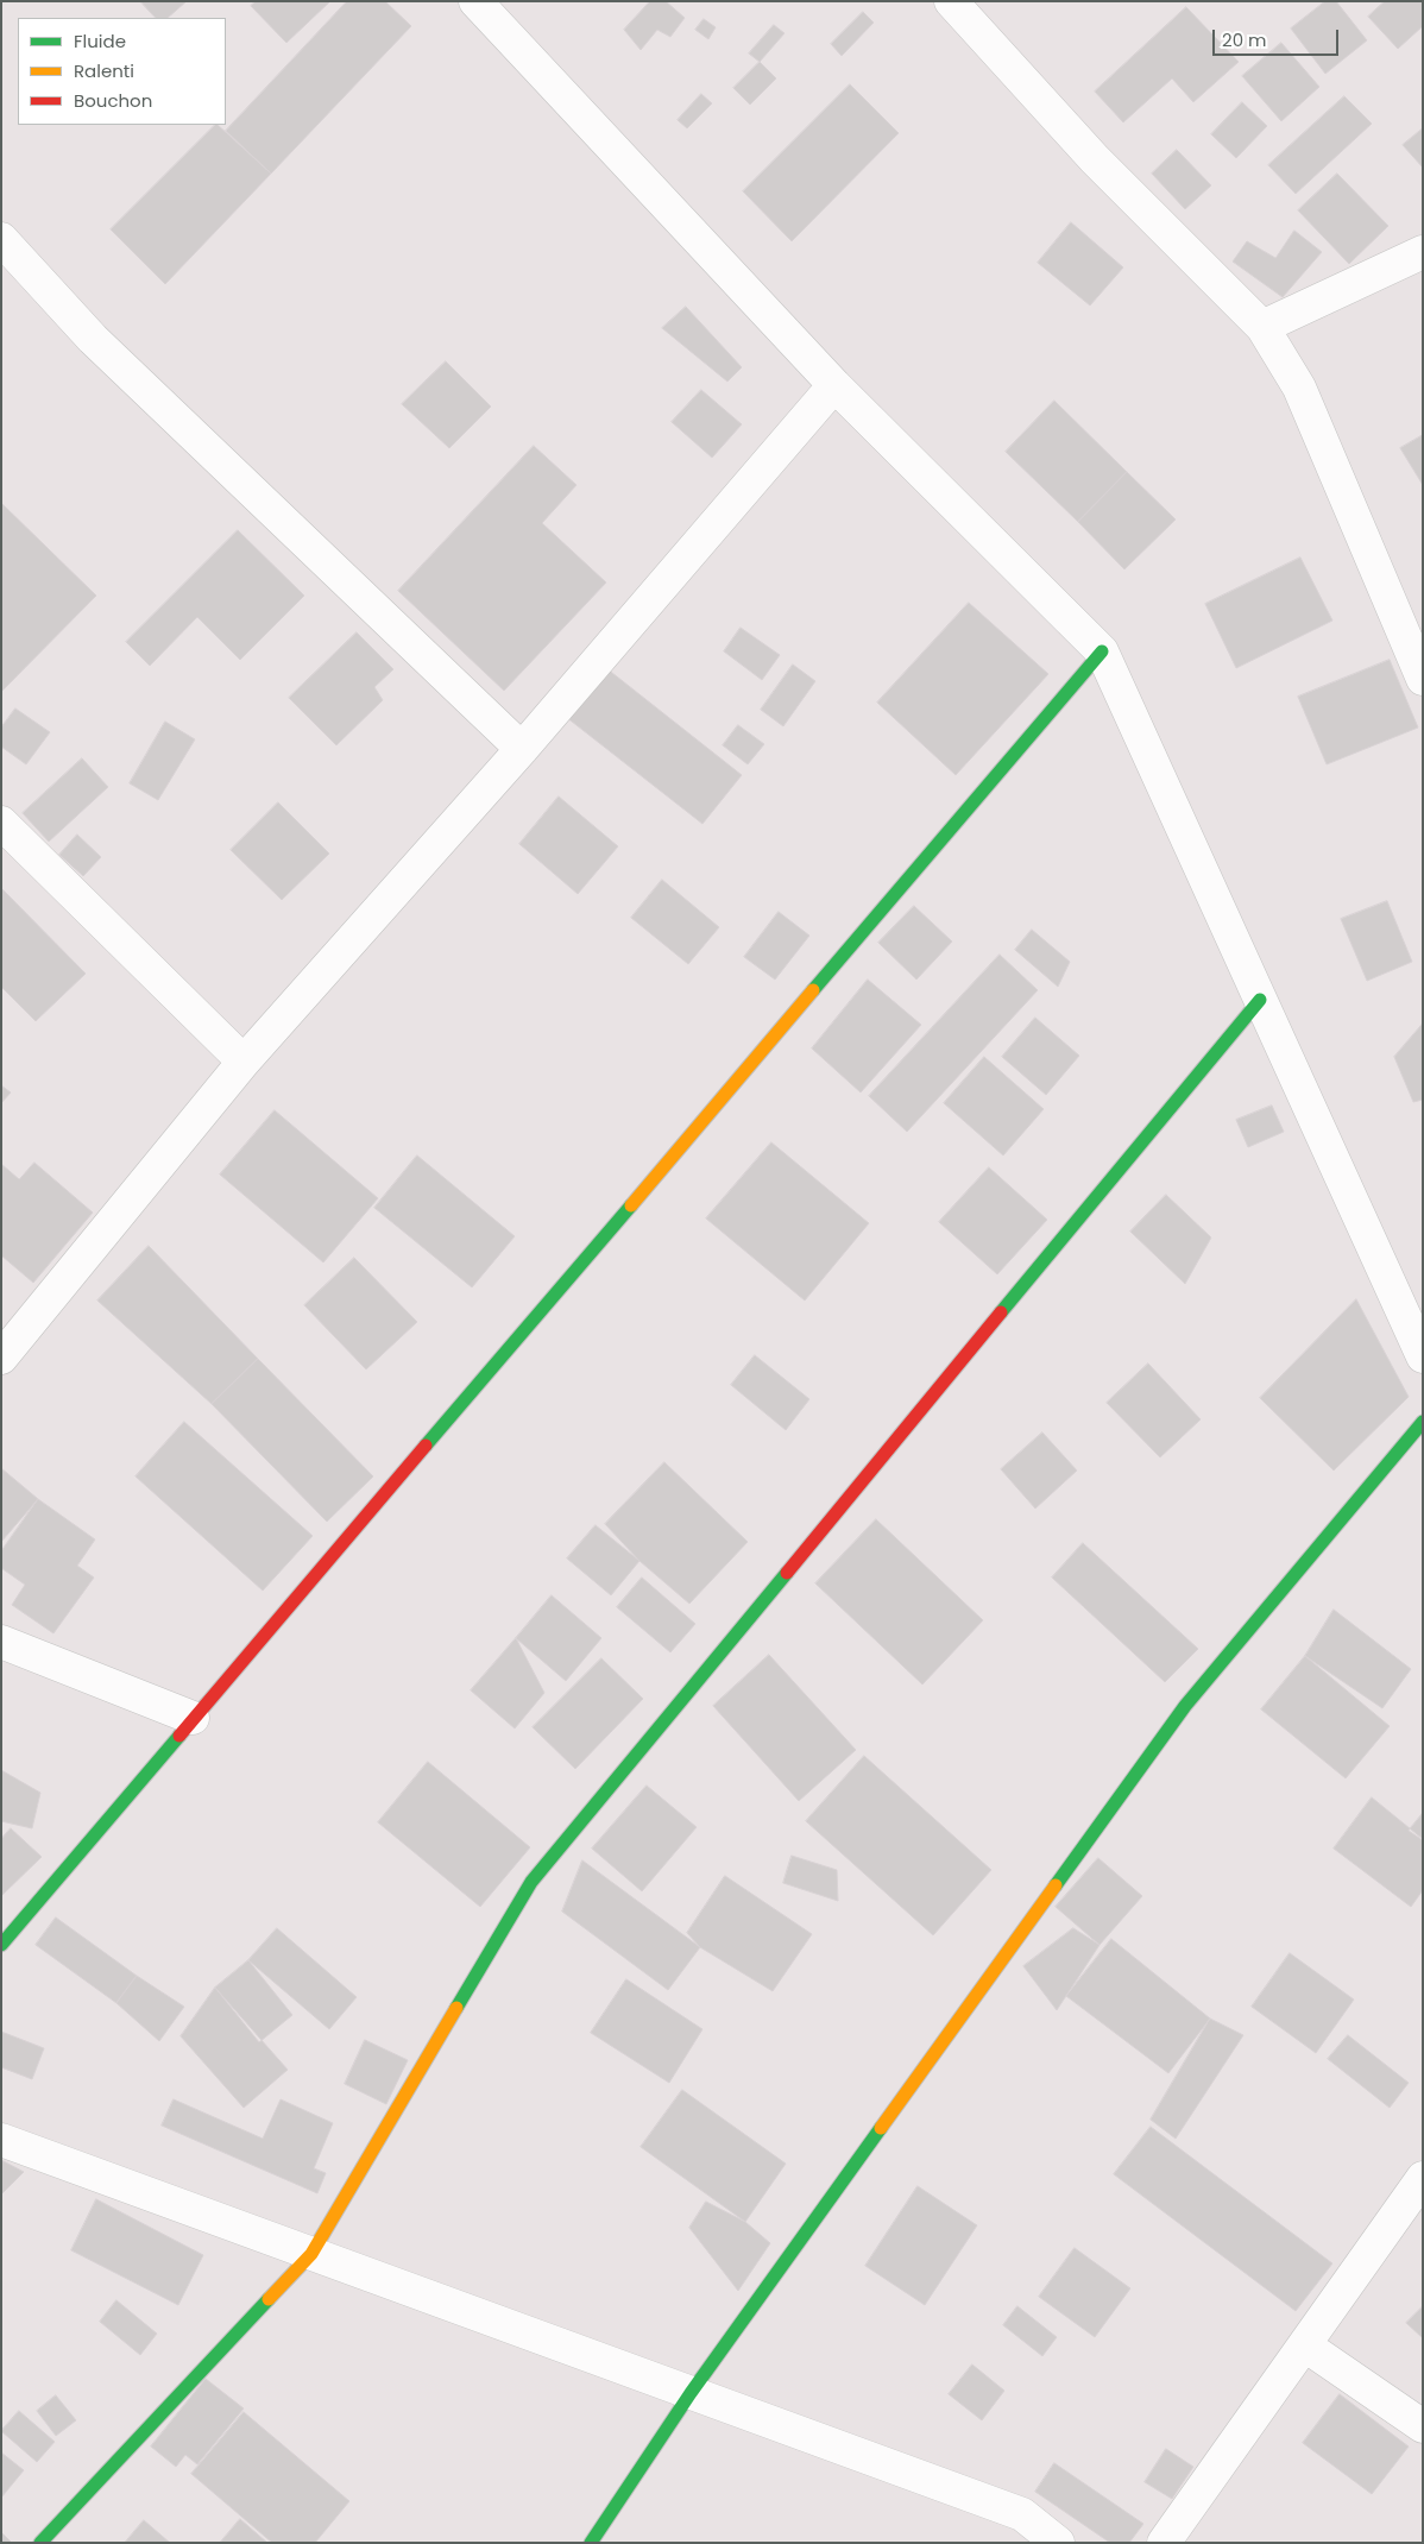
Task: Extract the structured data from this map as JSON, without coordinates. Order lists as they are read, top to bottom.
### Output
{
  "legend": ["Fluide", "Ralenti", "Bouchon"],
  "scale_bar": "20 m"
}
